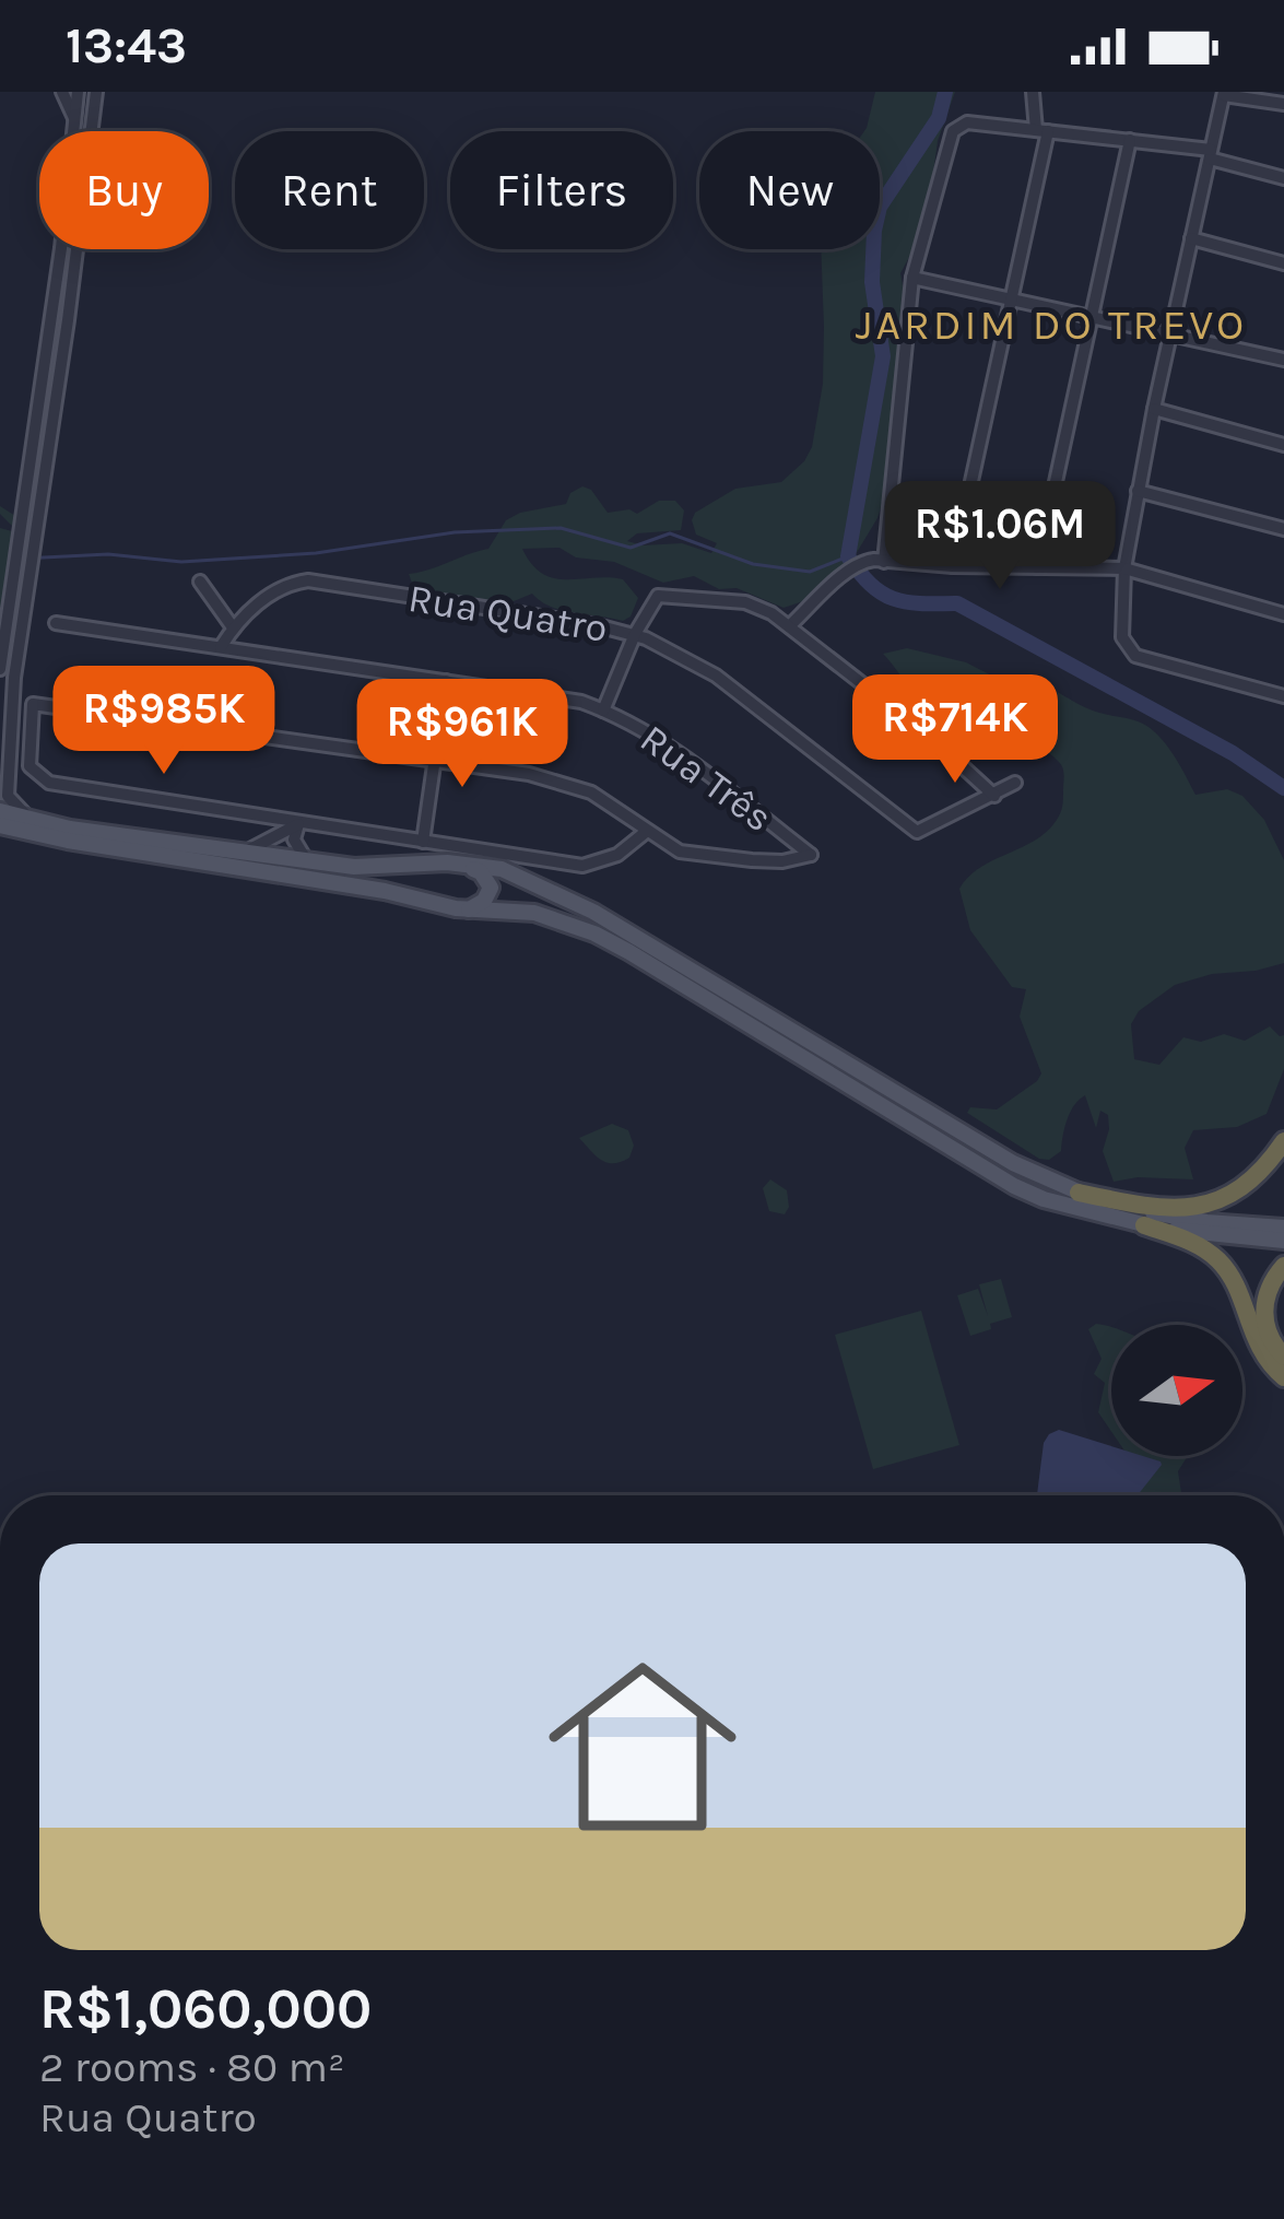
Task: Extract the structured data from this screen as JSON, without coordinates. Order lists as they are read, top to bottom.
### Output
{
  "streets": {
    "street": ["Rua Quatro", "Rua Três"]
  },
  "crossings": [
    ["Rua Quatro", "Rua Três"]
  ],
  "districts": ["JARDIM DO TREVO"],
  "north": "right",
  "page": {
    "status": "13:43",
    "chip": [
      "Buy",
      "Rent",
      "Filters",
      "New"
    ],
    "price": [
      "R$1.06M",
      "R$985K",
      "R$714K",
      "R$961K"
    ],
    "list": [
      {
        "name": "R$1,060,000",
        "note": "2 rooms · 80 m² · Rua Quatro"
      }
    ]
  }
}
